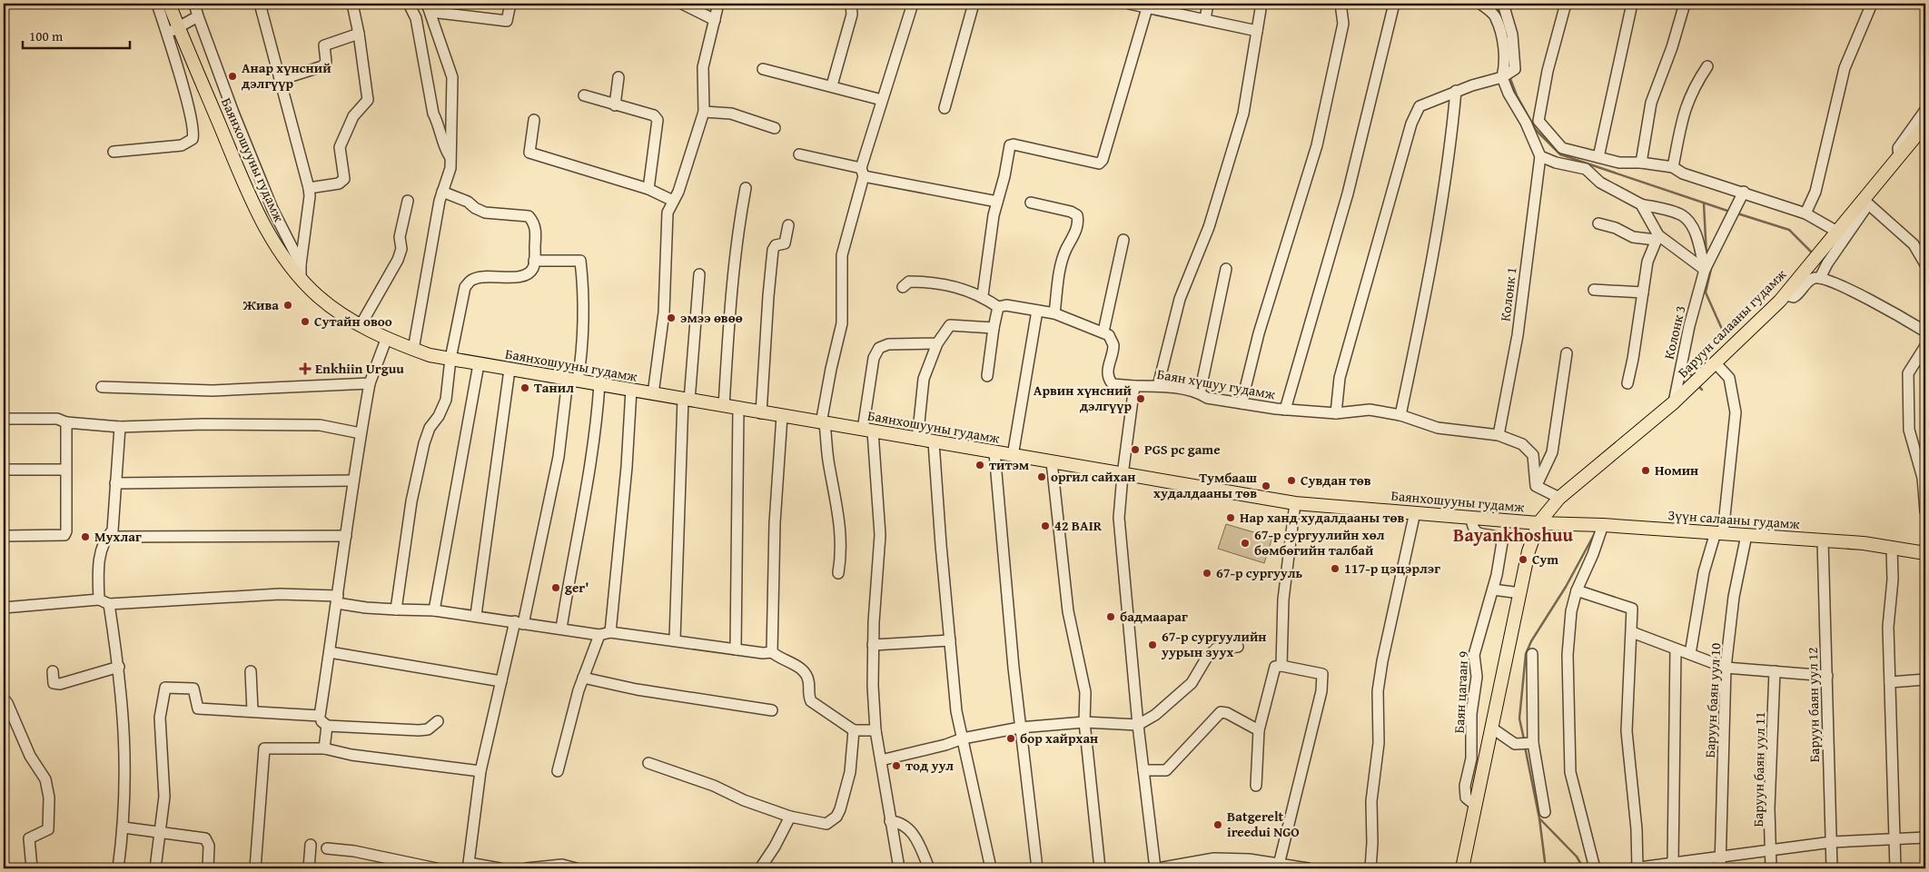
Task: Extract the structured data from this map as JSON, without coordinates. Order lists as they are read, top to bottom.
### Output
{
  "streets": {
    "main road": ["Баянхошууны гудамж", "Баруун салааны гудамж", "Зүүн салааны гудамж"],
    "street": [
      "Колонк 1",
      "Колонк 3",
      "Баян хүшуу гудамж",
      "Баян цагаан 9",
      "Баруун баян уул 10",
      "Баруун баян уул 12",
      "Баруун баян уул 11"
    ]
  },
  "crossings": [
    ["Баянхошууны гудамж", "Баруун салааны гудамж"],
    ["Баянхошууны гудамж", "Зүүн салааны гудамж"],
    ["Баянхошууны гудамж", "Баян цагаан 9"],
    ["Колонк 1", "Баян хүшуу гудамж"],
    ["Баруун салааны гудамж", "Колонк 3"],
    ["Баруун салааны гудамж", "Зүүн салааны гудамж"],
    ["Зүүн салааны гудамж", "Баруун баян уул 10"],
    ["Зүүн салааны гудамж", "Баруун баян уул 12"]
  ],
  "districts": ["Bayankhoshuu"],
  "places": {
    "other": [
      "Анар хүнсний дэлгүүр",
      "Жива",
      "эмээ өвөө",
      "Сутайн овоо",
      "Танил",
      "Арвин хүнсний дэлгүүр",
      "PGS pc game",
      "титэм",
      "Номин",
      "оргил сайхан",
      "Сувдан төв",
      "Тумбааш худалдааны төв",
      "Нар ханд худалдааны төв",
      "42 BAIR",
      "Мухлаг",
      "67-р сургуулийн хөл бөмбөгийн талбай",
      "Cym",
      "117-р цэцэрлэг",
      "67-р сургууль",
      "ger'",
      "бадмаараг",
      "67-р сургуулийн уурын зуух",
      "бор хайрхан",
      "тод уул",
      "Batgerelt ireedui NGO"
    ],
    "health": ["Enkhiin Urguu"]
  },
  "scale_bar": "100 m"
}
